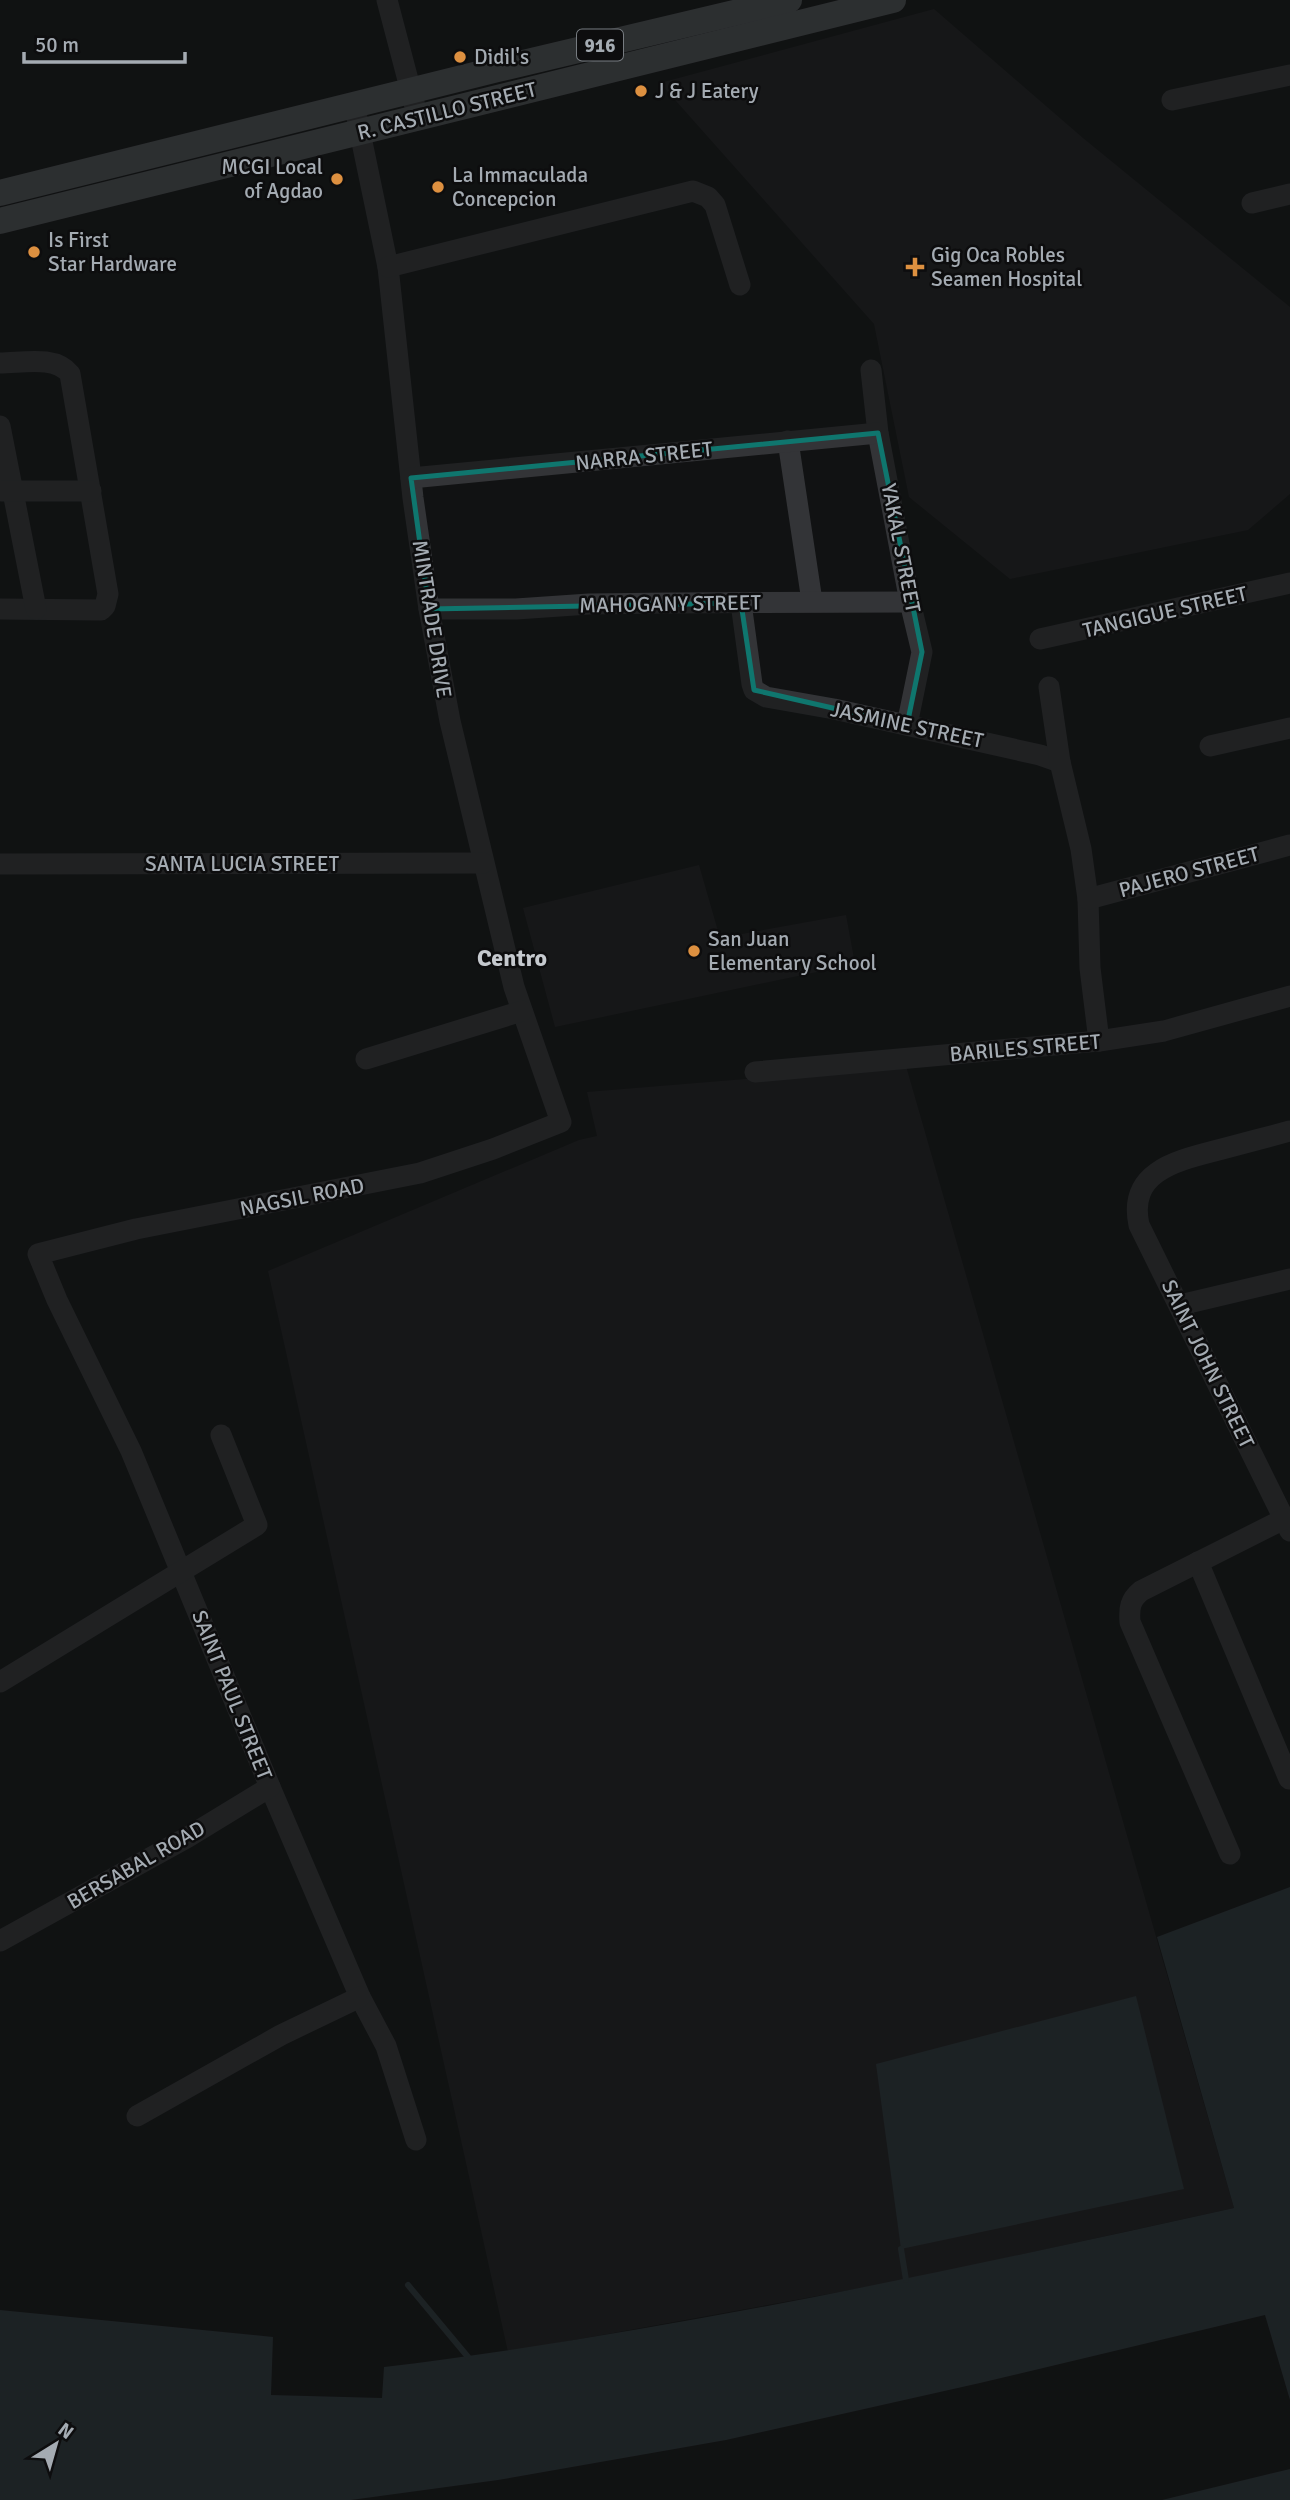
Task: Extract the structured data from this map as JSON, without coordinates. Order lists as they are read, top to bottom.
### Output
{
  "streets": {
    "main road": ["916", "R. CASTILLO STREET"],
    "street": [
      "NARRA STREET",
      "YAKAL STREET",
      "MAHOGANY STREET",
      "TANGIGUE STREET",
      "MINTRADE DRIVE",
      "JASMINE STREET",
      "SANTA LUCIA STREET",
      "PAJERO STREET",
      "BARILES STREET",
      "NAGSIL ROAD",
      "SAINT JOHN STREET",
      "SAINT PAUL STREET",
      "BERSABAL ROAD"
    ]
  },
  "crossings": [
    ["R. CASTILLO STREET", "MINTRADE DRIVE"],
    ["NARRA STREET", "YAKAL STREET"],
    ["NARRA STREET", "MINTRADE DRIVE"],
    ["YAKAL STREET", "MAHOGANY STREET"],
    ["YAKAL STREET", "JASMINE STREET"],
    ["MAHOGANY STREET", "MINTRADE DRIVE"],
    ["MAHOGANY STREET", "JASMINE STREET"],
    ["MINTRADE DRIVE", "SANTA LUCIA STREET"],
    ["MINTRADE DRIVE", "NAGSIL ROAD"],
    ["NAGSIL ROAD", "SAINT PAUL STREET"],
    ["SAINT PAUL STREET", "BERSABAL ROAD"]
  ],
  "districts": ["Centro"],
  "places": {
    "other": [
      "Didil's",
      "J & J Eatery",
      "MCGI Local of Agdao",
      "La Immaculada Concepcion",
      "Is First Star Hardware",
      "San Juan Elementary School"
    ],
    "health": ["Gig Oca Robles Seamen Hospital"]
  },
  "scale_bar": "50 m",
  "north": "top right"
}
